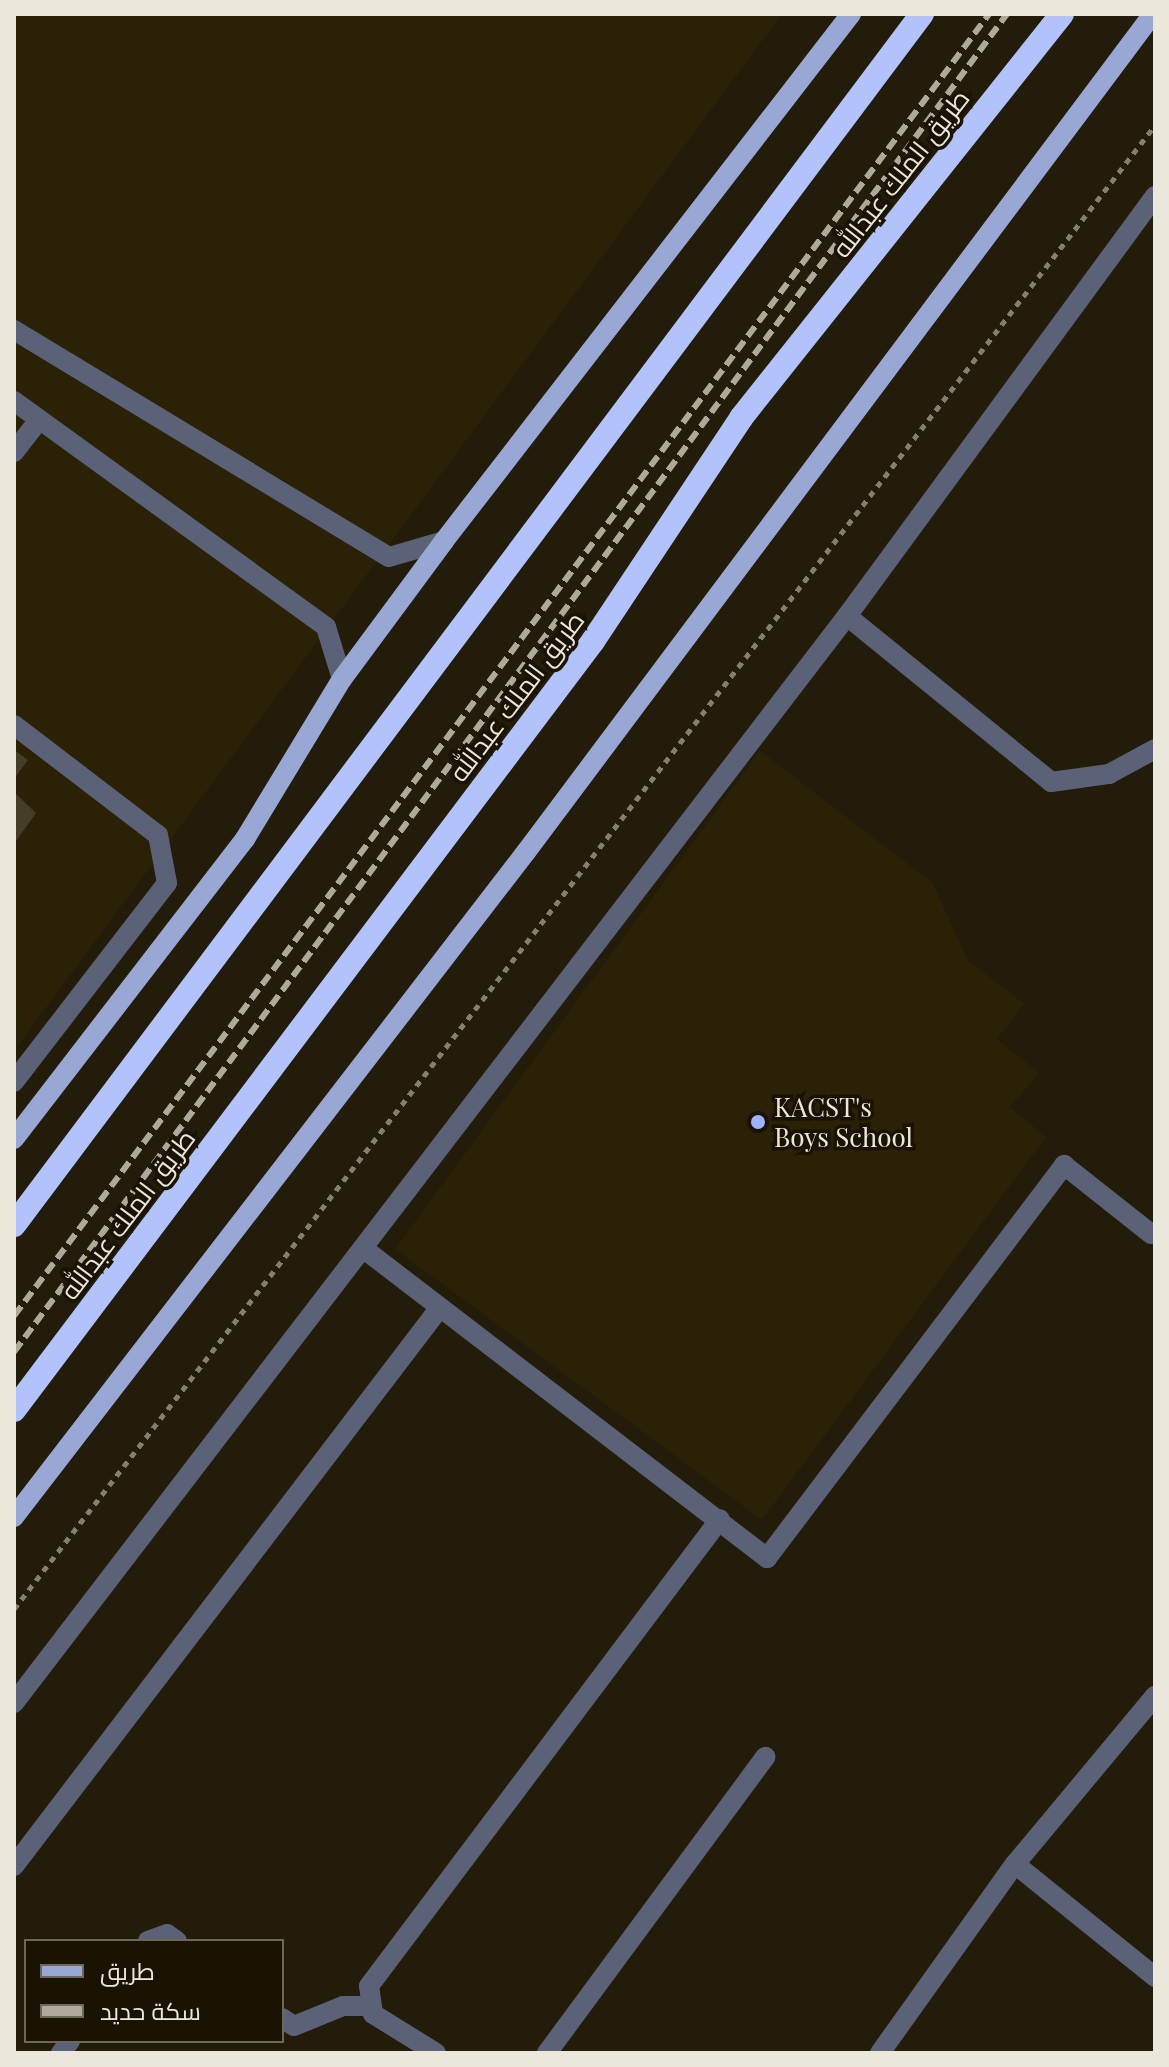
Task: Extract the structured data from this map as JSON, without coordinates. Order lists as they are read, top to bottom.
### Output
{
  "streets": {
    "highway": ["طريق الملك عبدالله"]
  },
  "places": ["KACST's Boys School"],
  "legend": ["طريق", "سكة حديد"]
}
